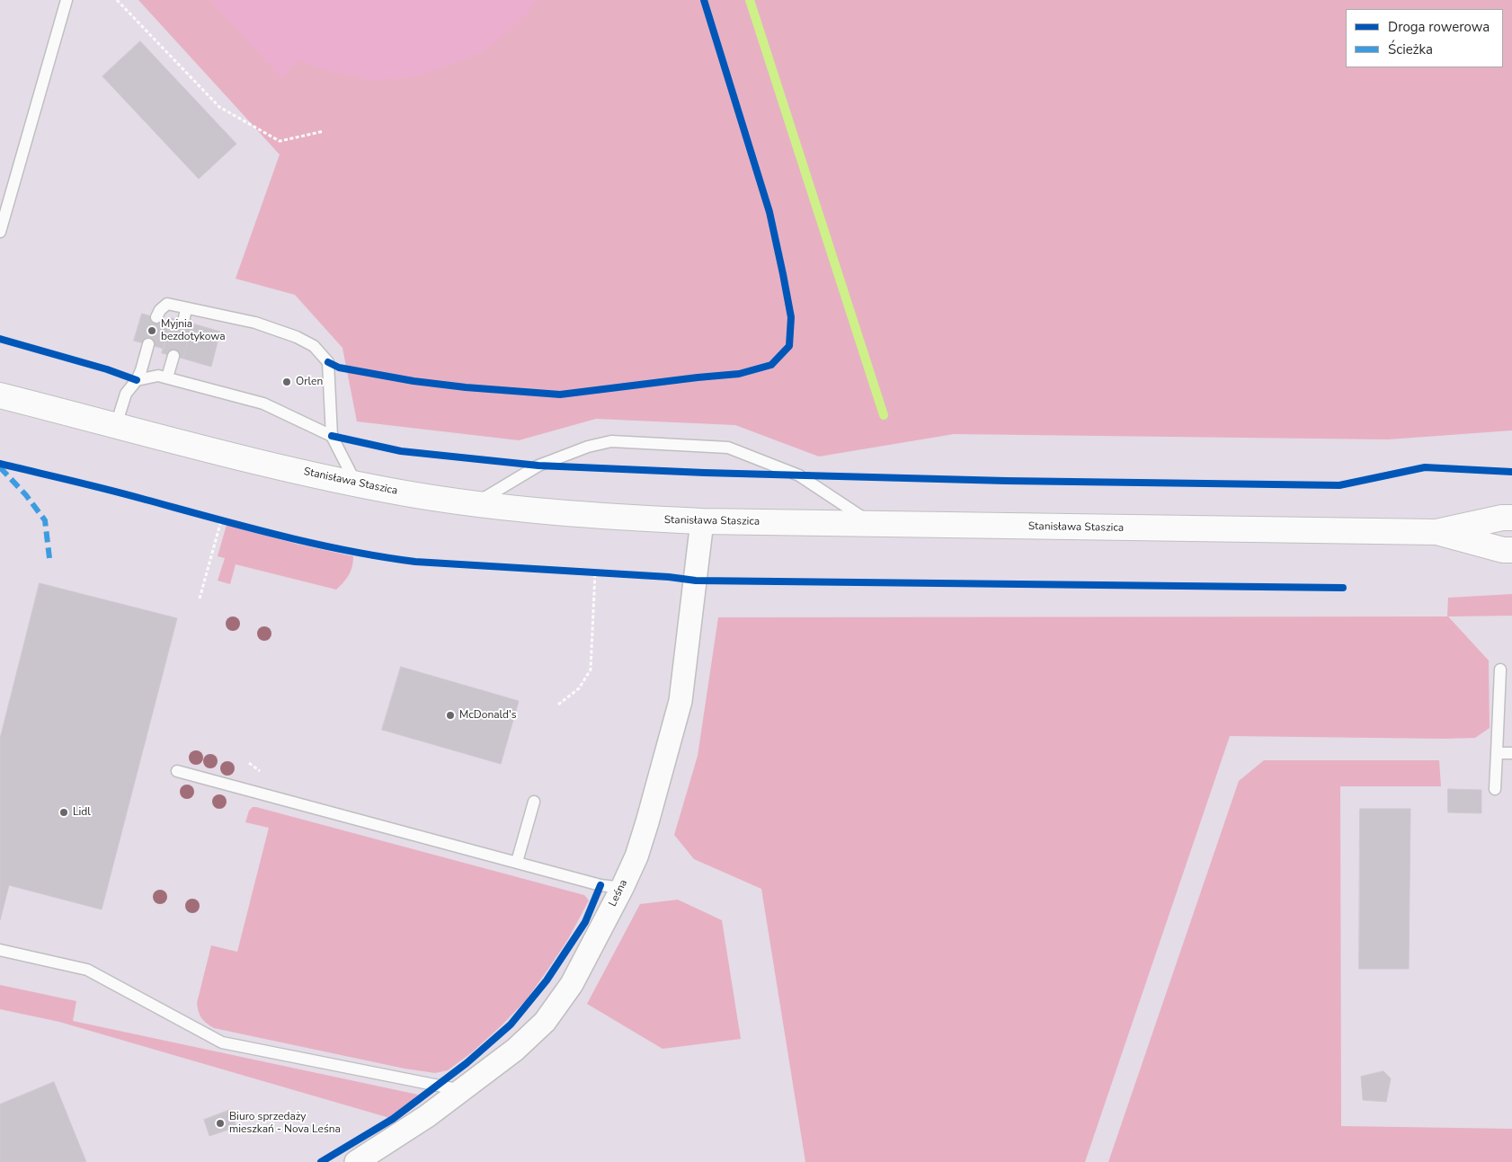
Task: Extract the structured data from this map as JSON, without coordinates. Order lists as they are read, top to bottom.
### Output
{
  "streets": {
    "main road": ["Stanisława Staszica"],
    "street": ["Leśna"]
  },
  "crossings": [
    ["Stanisława Staszica", "Leśna"]
  ],
  "places": [
    "Myjnia bezdotykowa",
    "Orlen",
    "McDonald's",
    "Lidl",
    "Biuro sprzedaży mieszkań - Nova Leśna"
  ],
  "legend": ["Droga rowerowa", "Ścieżka"]
}
